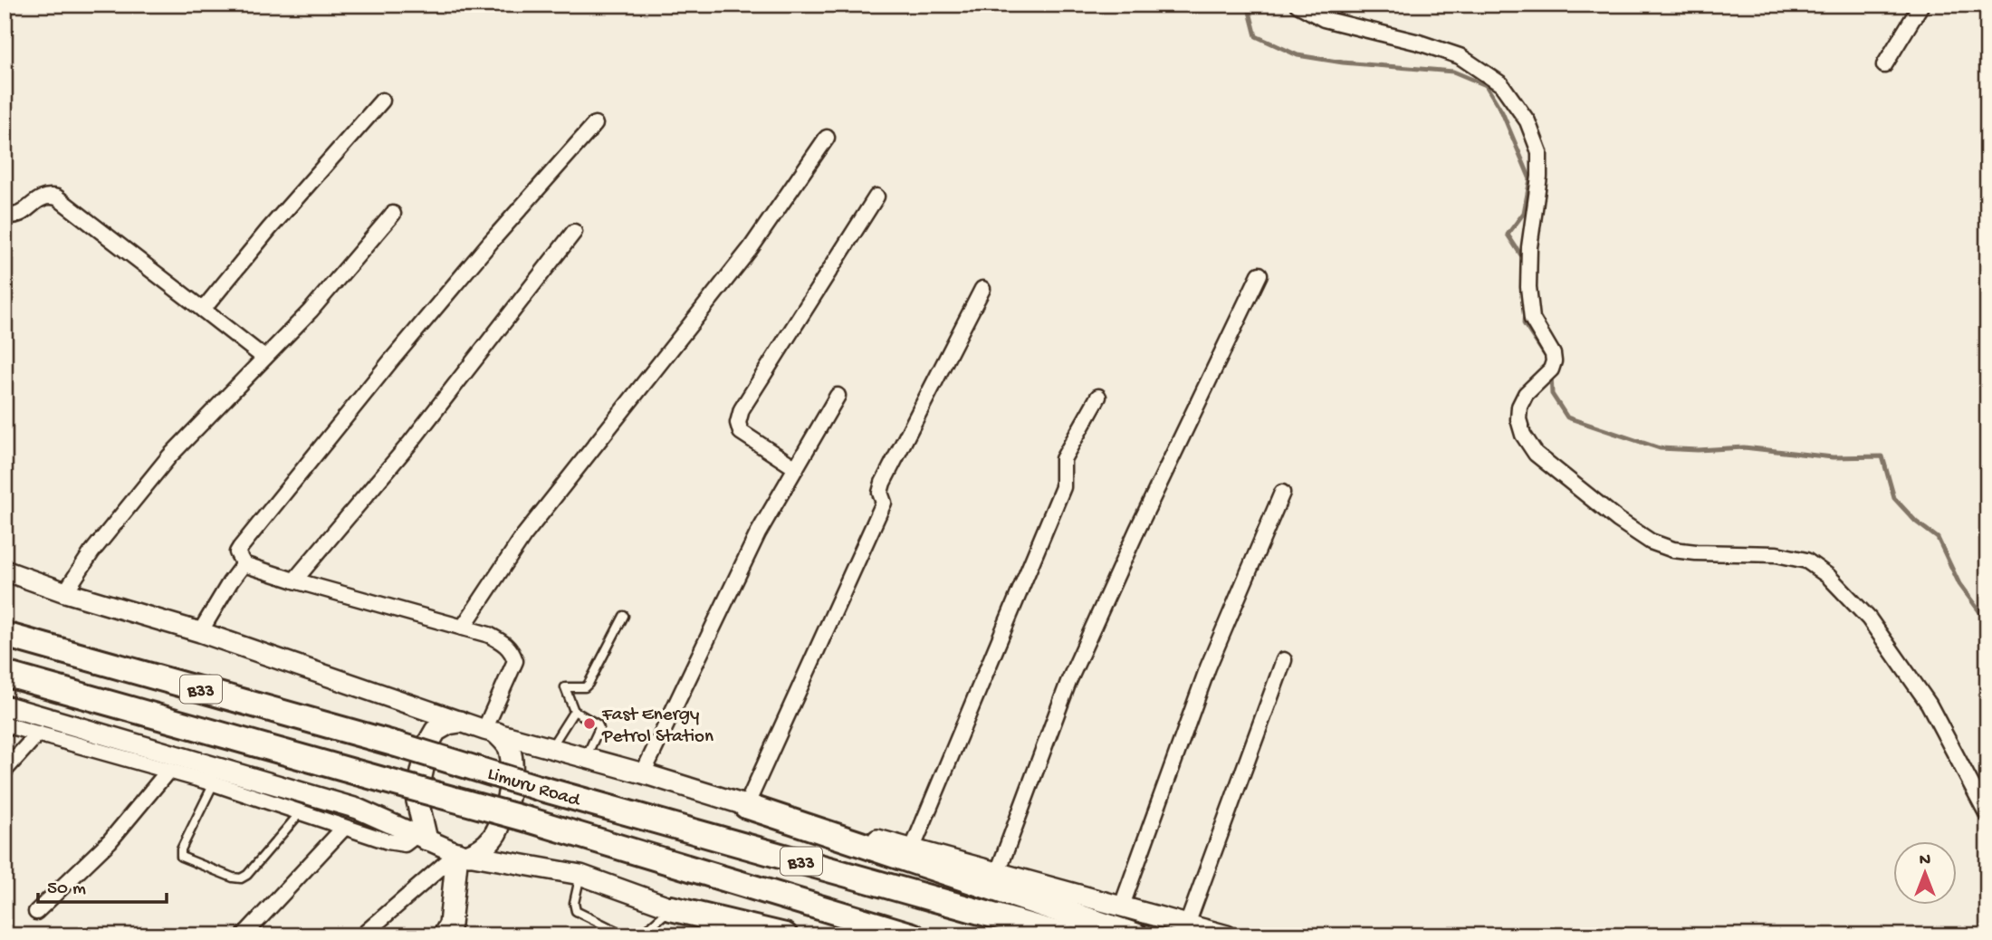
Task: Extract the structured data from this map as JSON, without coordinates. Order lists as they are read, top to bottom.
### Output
{
  "streets": {
    "highway": ["B33", "Limuru Road"]
  },
  "places": ["Fast Energy Petrol Station"],
  "scale_bar": "50 m",
  "north": "top"
}
